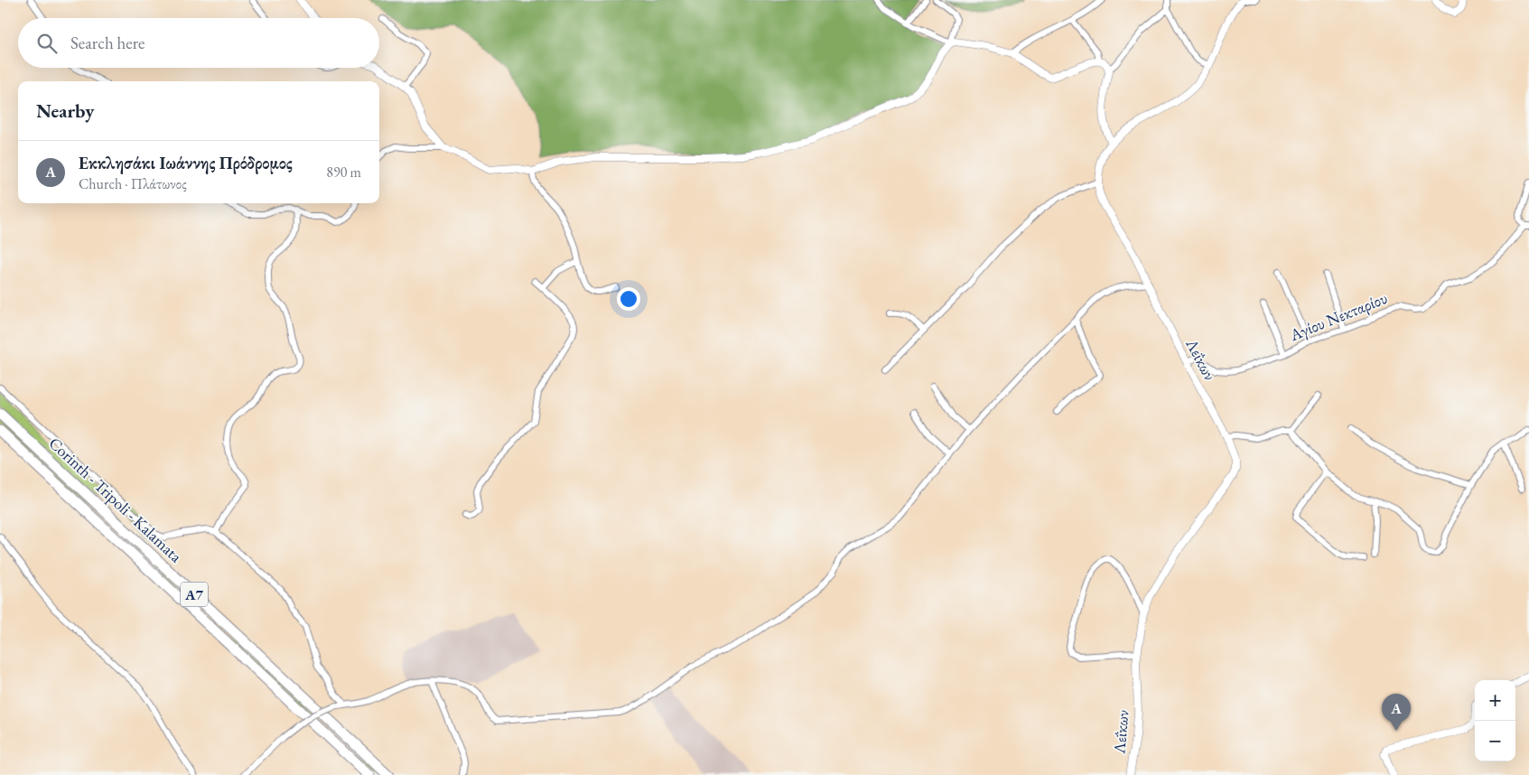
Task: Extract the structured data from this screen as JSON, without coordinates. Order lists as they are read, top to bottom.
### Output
{
  "streets": {
    "highway": ["Corinth - Tripoli - Kalamata", "Α7"],
    "street": ["Αγίου Νεκταρίου", "Λεΐκων"]
  },
  "crossings": [
    ["Αγίου Νεκταρίου", "Λεΐκων"]
  ],
  "page": {
    "search": "Search here",
    "heading": "Nearby",
    "list": [
      {
        "mark": "A",
        "name": "Εκκλησάκι Ιωάννης Πρόδρομος",
        "note": "Church · Πλάτωνος",
        "value": "890 m"
      }
    ],
    "map_buttons": ["+", "−"],
    "pins": "A"
  }
}
